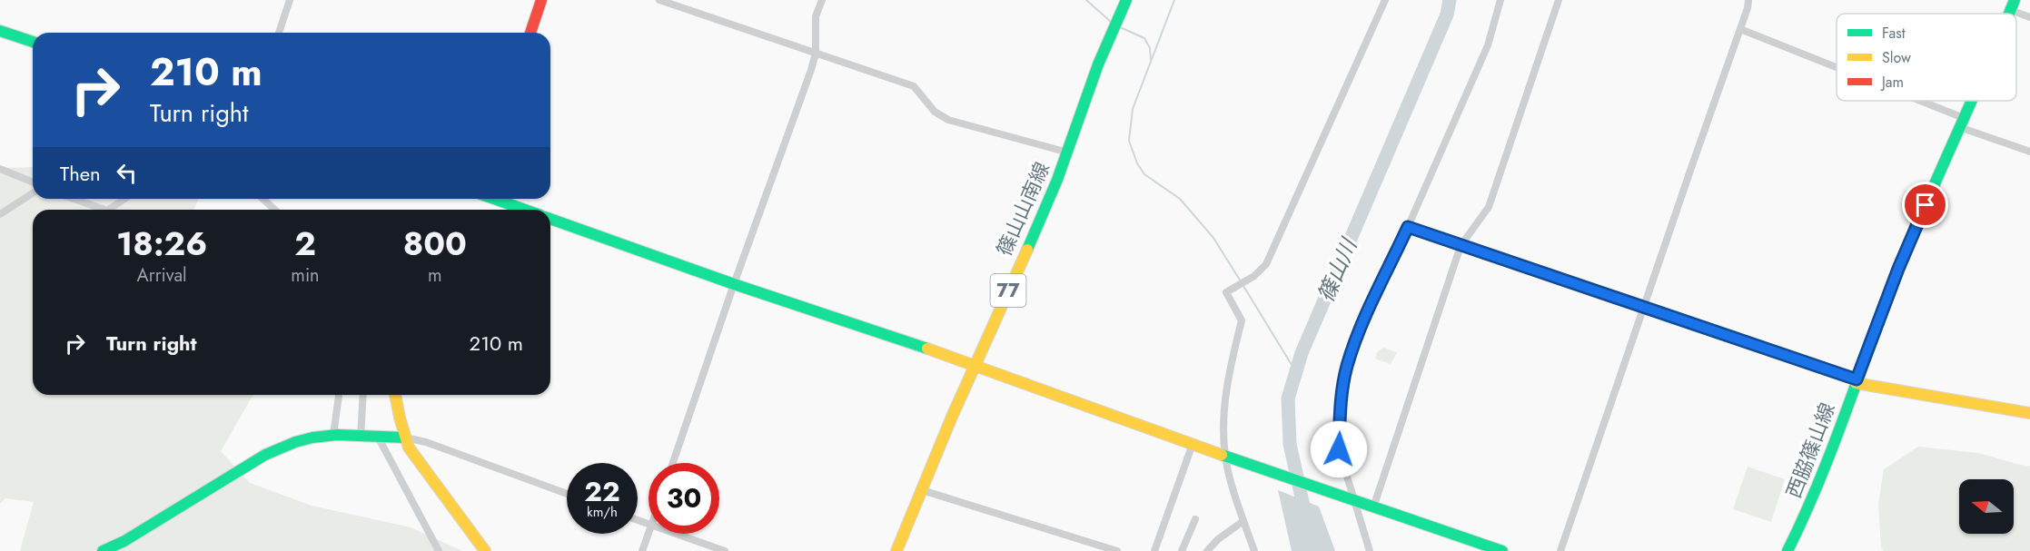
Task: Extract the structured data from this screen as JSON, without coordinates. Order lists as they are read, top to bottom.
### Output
{
  "streets": {
    "street": ["篠山山南線", "77", "西脇篠山線"]
  },
  "water": ["篠山川"],
  "legend": ["Fast", "Slow", "Jam"],
  "north": "left",
  "page": {
    "turn": ["210 m", "Turn right"],
    "then": "Then",
    "eta": [
      "18:26",
      "Arrival",
      "2",
      "min",
      "800",
      "m"
    ],
    "list": [
      {
        "name": "Turn right",
        "value": "210 m"
      }
    ],
    "speed": "22 km/h",
    "limit": "30"
  }
}
